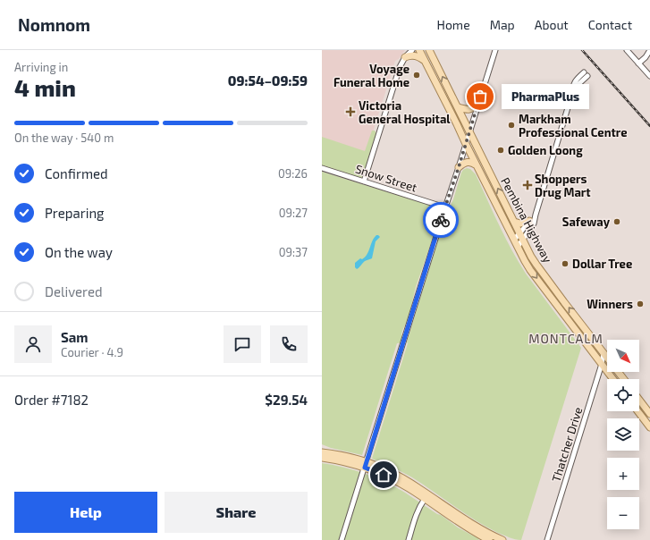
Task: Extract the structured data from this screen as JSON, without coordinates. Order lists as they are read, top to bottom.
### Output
{
  "streets": {
    "main road": ["Pembina Highway"],
    "street": ["Snow Street", "Thatcher Drive"]
  },
  "crossings": [
    ["Pembina Highway", "Thatcher Drive"]
  ],
  "districts": ["MONTCALM"],
  "places": {
    "other": [
      "Voyage Funeral Home",
      "PharmaPlus",
      "Markham Professional Centre",
      "Golden Loong",
      "Safeway",
      "Dollar Tree",
      "Winners"
    ],
    "health": ["Victoria General Hospital", "Shoppers Drug Mart"]
  },
  "north": "bottom right",
  "page": {
    "header": "Nomnom",
    "nav": [
      "Home",
      "Map",
      "About",
      "Contact"
    ],
    "heading": ["4 min", "Arriving in", "09:54–09:59"],
    "panel": [
      "Sam",
      "Courier · 4.9",
      "Order #7182",
      "$29.54"
    ],
    "bubble": "PharmaPlus",
    "bar": "On the way · 540 m",
    "list": [
      ["Confirmed", "09:26"],
      ["Preparing", "09:27"],
      ["On the way", "09:37"],
      "Delivered"
    ],
    "map_buttons": ["+", "−"],
    "buttons": ["Help", "Share"]
  }
}
